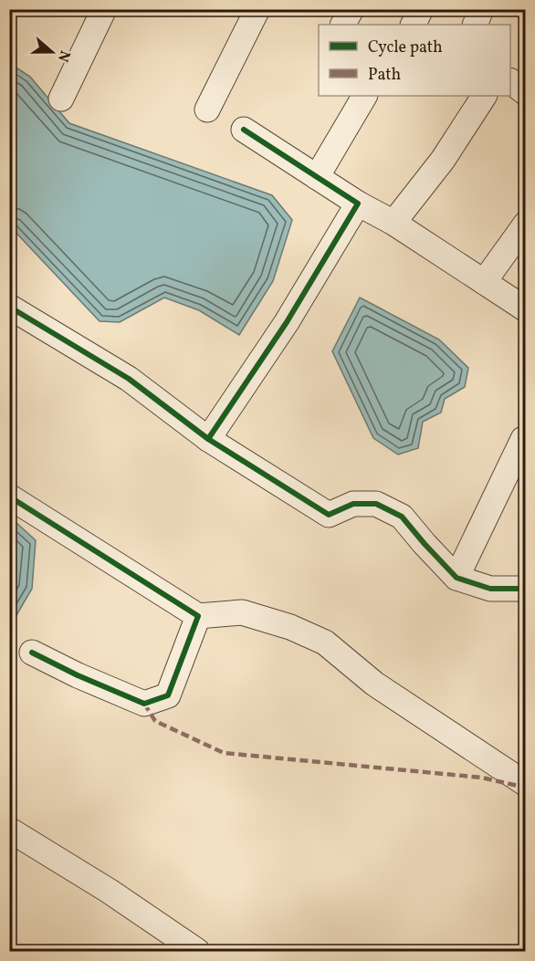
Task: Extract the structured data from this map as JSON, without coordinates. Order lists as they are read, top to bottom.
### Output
{
  "legend": ["Cycle path", "Path"],
  "north": "right"
}
